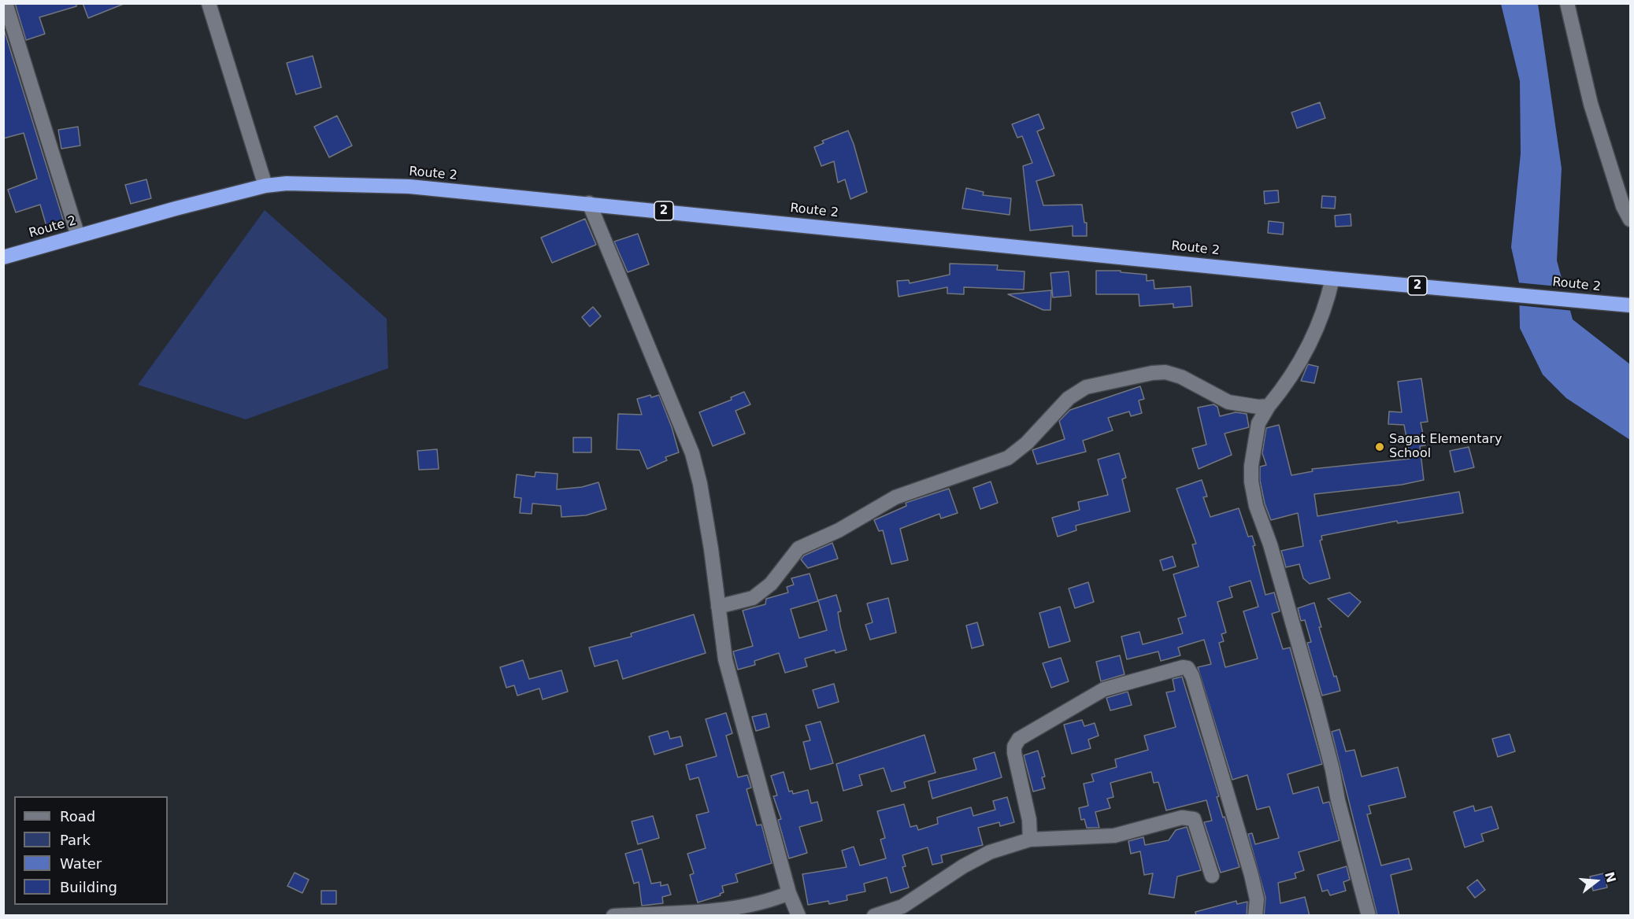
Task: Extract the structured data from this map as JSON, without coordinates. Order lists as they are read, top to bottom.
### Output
{
  "streets": {
    "highway": ["Route 2", "2"]
  },
  "places": ["Sagat Elementary School"],
  "legend": [
    "Road",
    "Park",
    "Water",
    "Building"
  ],
  "north": "right"
}
